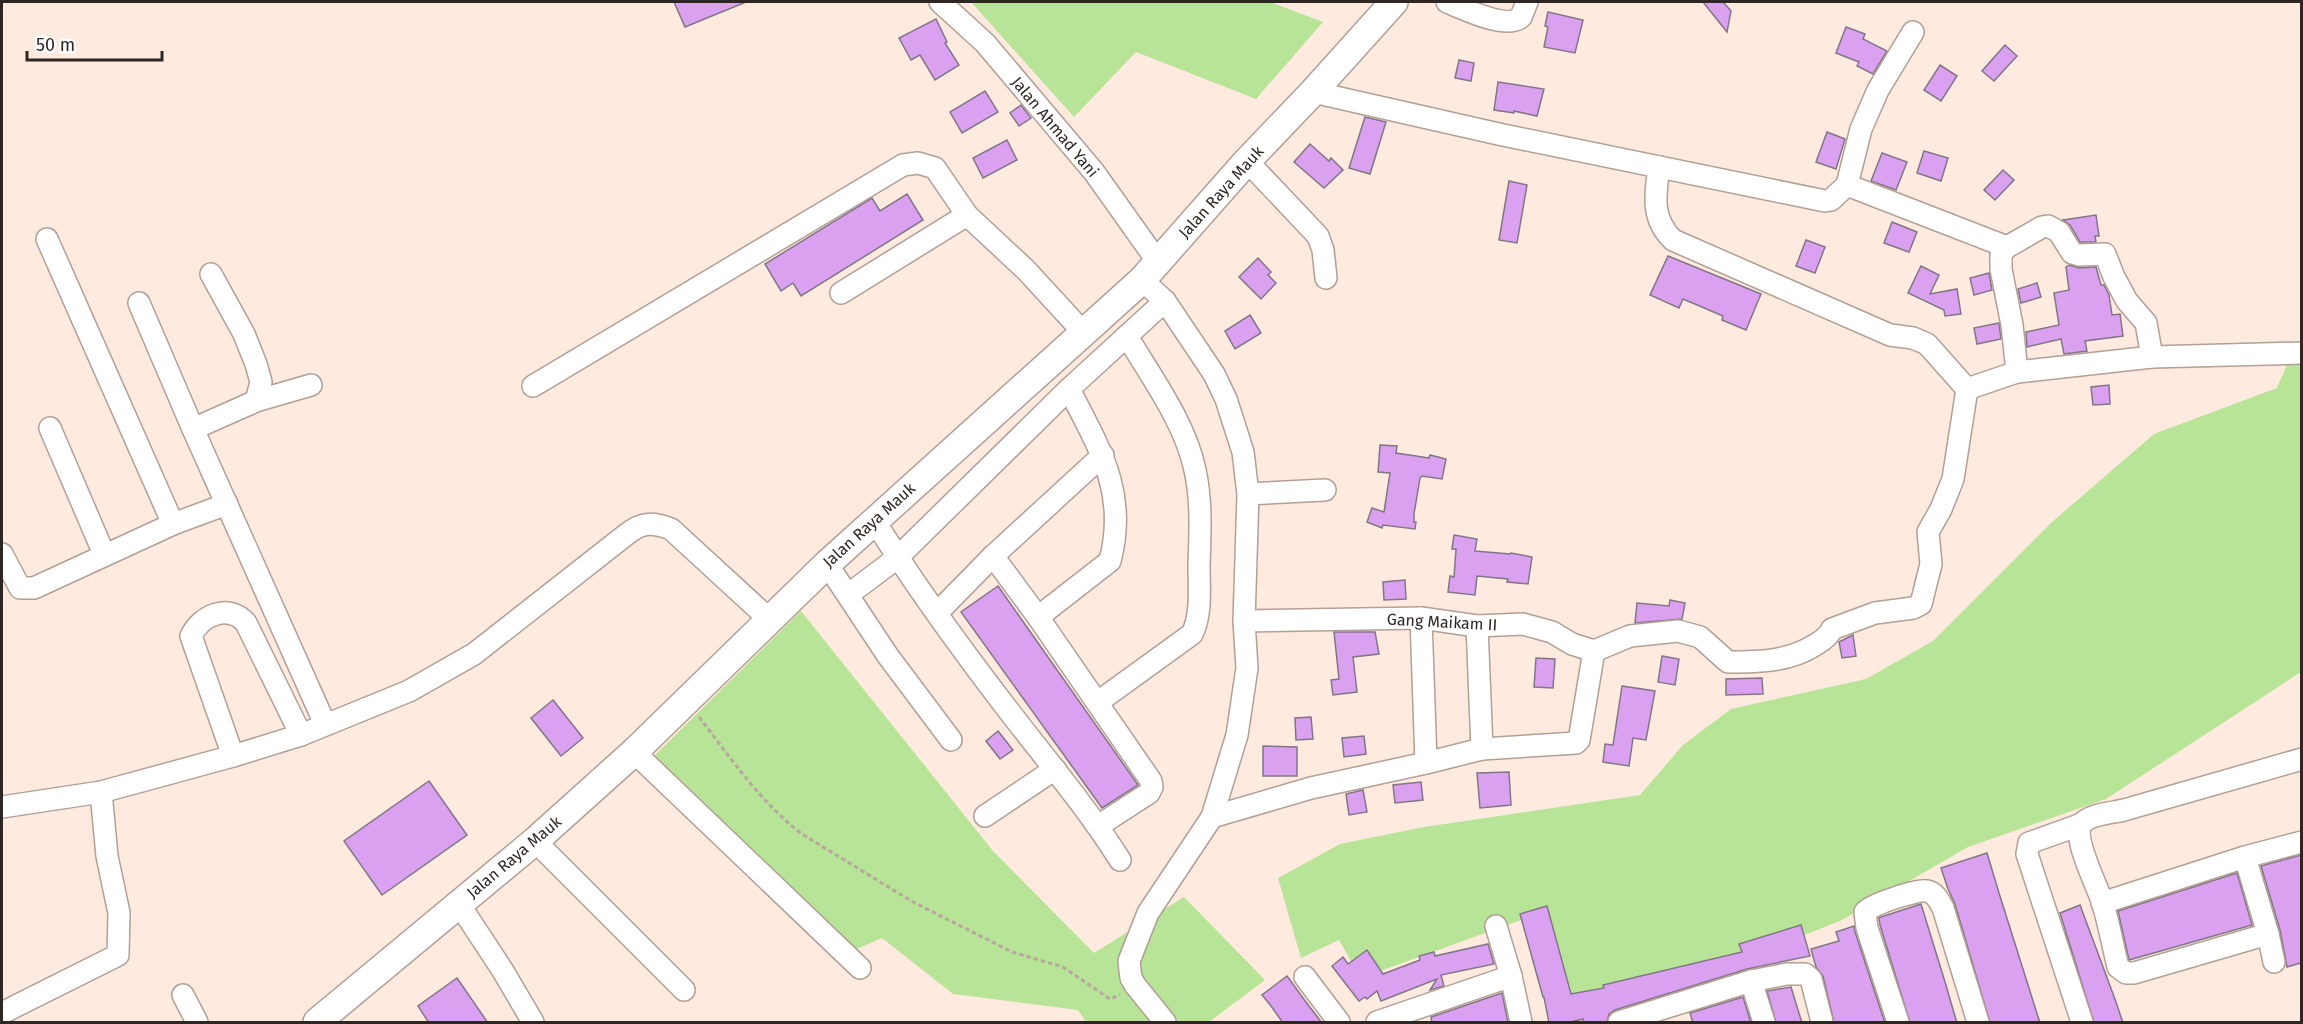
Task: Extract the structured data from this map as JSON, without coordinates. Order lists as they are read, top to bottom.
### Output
{
  "streets": {
    "main road": ["Jalan Raya Mauk"],
    "street": ["Jalan Ahmad Yani", "Gang Maikam II"]
  },
  "crossings": [
    ["Jalan Ahmad Yani", "Jalan Raya Mauk"],
    ["Jalan Ahmad Yani", "Gang Maikam II"]
  ],
  "scale_bar": "50 m"
}
